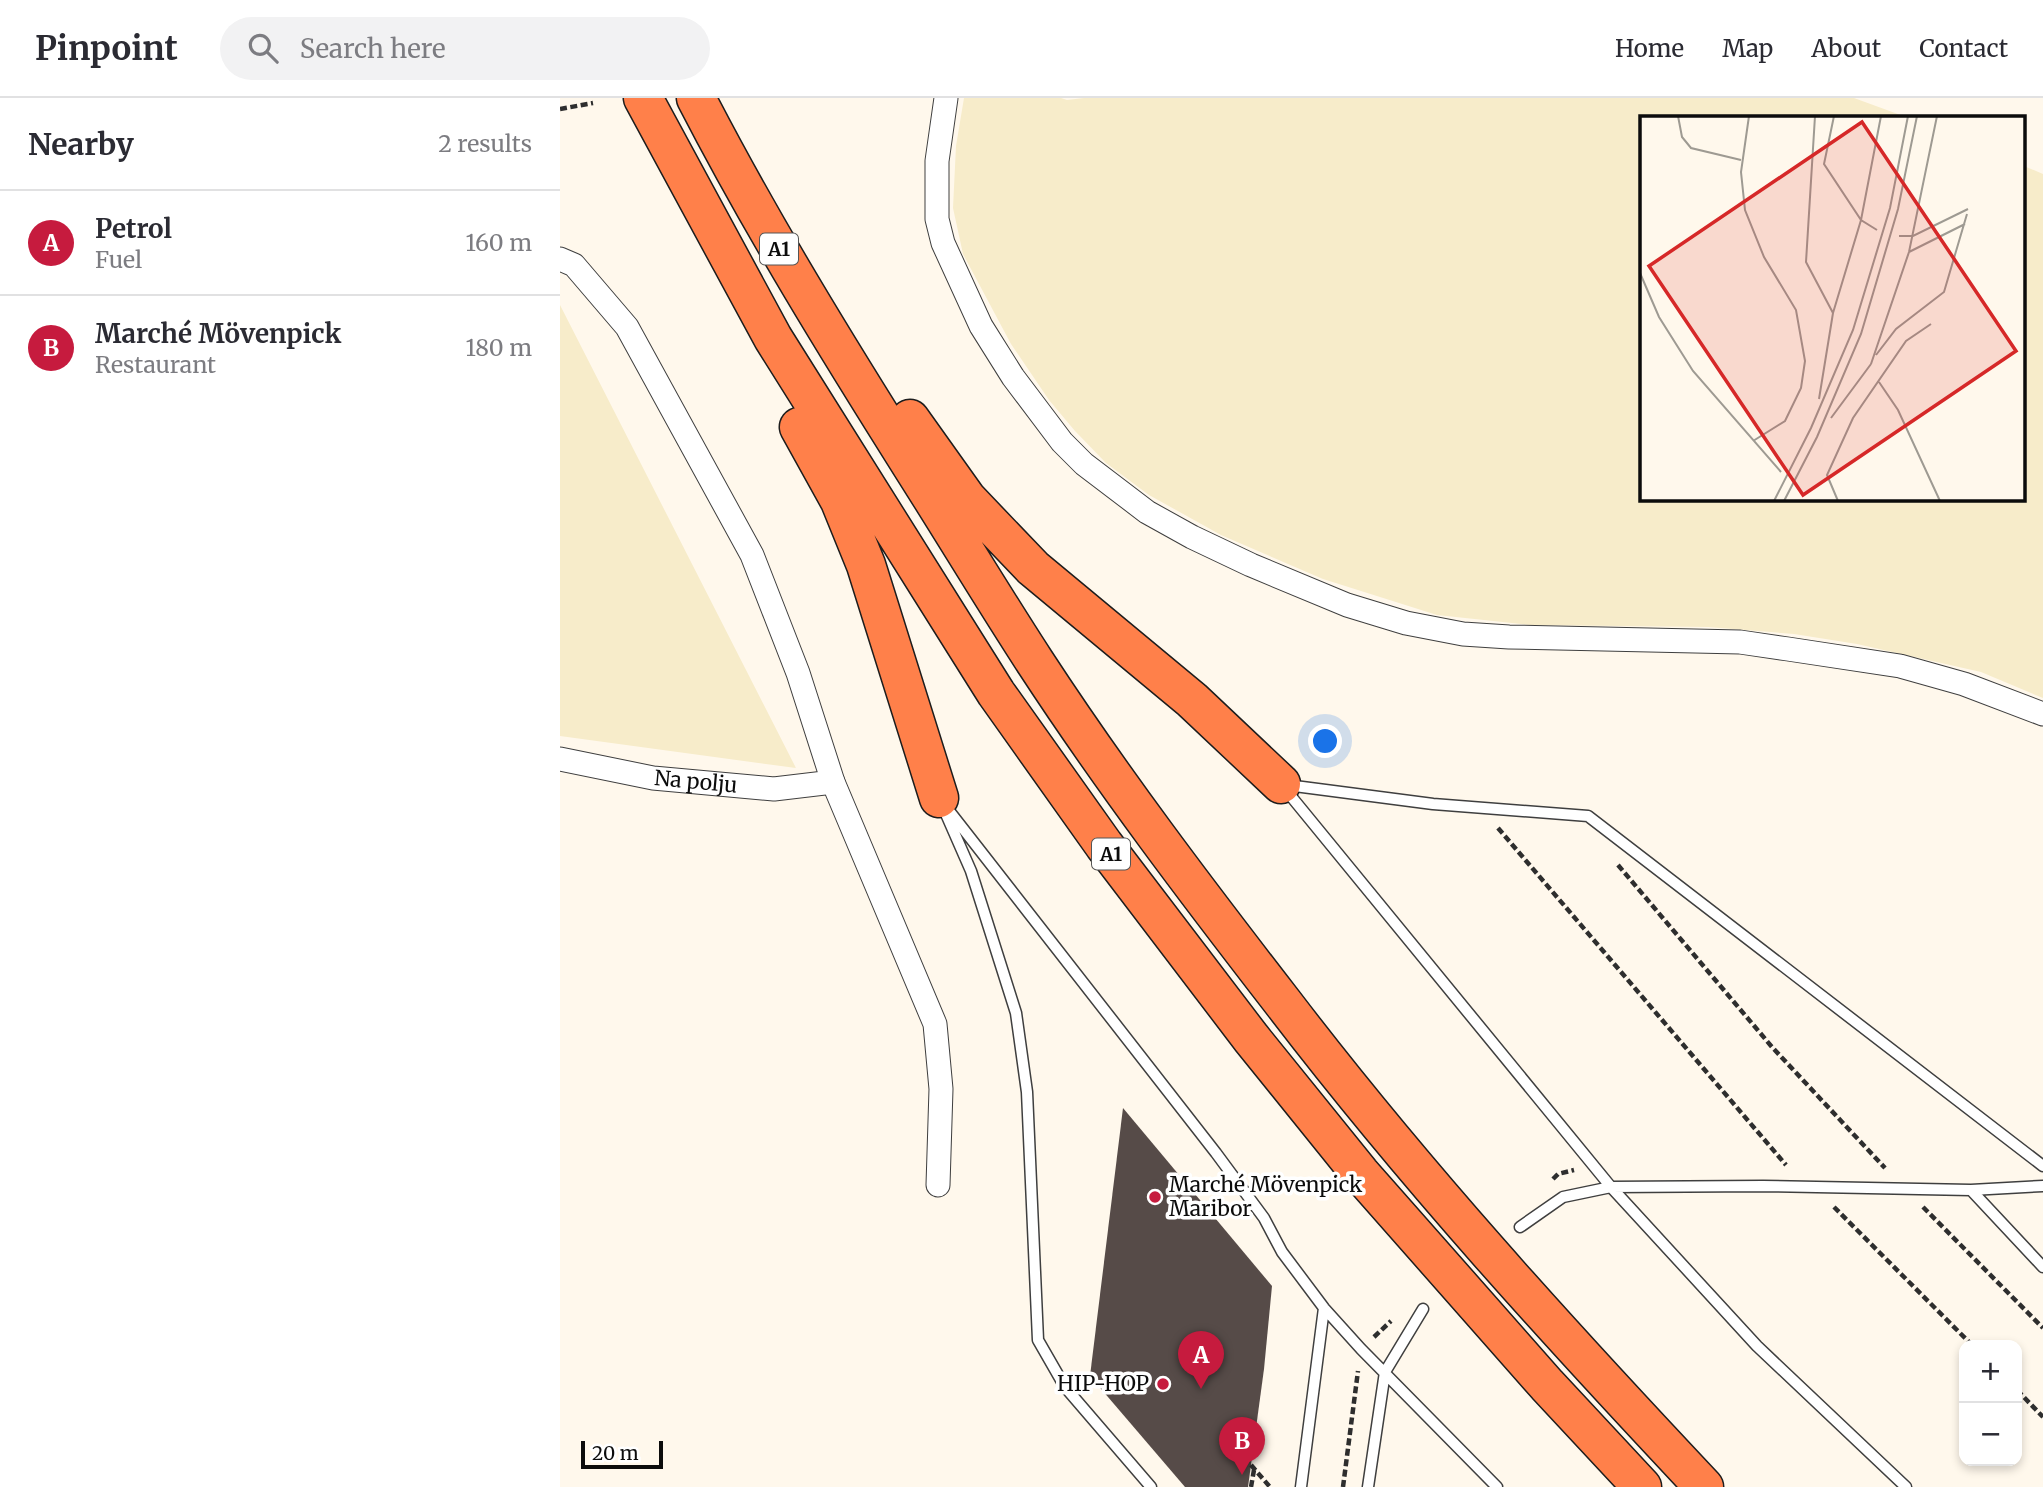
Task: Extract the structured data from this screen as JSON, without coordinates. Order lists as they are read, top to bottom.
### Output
{
  "streets": {
    "highway": ["A1"],
    "street": ["Na polju"]
  },
  "places": ["Marché Mövenpick Maribor", "HIP-HOP"],
  "scale_bar": "20 m",
  "page": {
    "header": "Pinpoint",
    "search": "Search here",
    "nav": [
      "Home",
      "Map",
      "About",
      "Contact"
    ],
    "heading": ["Nearby", "2 results"],
    "list": [
      {
        "mark": "A",
        "name": "Petrol",
        "note": "Fuel",
        "value": "160 m"
      },
      {
        "mark": "B",
        "name": "Marché Mövenpick",
        "note": "Restaurant",
        "value": "180 m"
      }
    ],
    "pins": ["A", "B"],
    "map_buttons": ["+", "−"],
    "scale": "20 m"
  }
}
